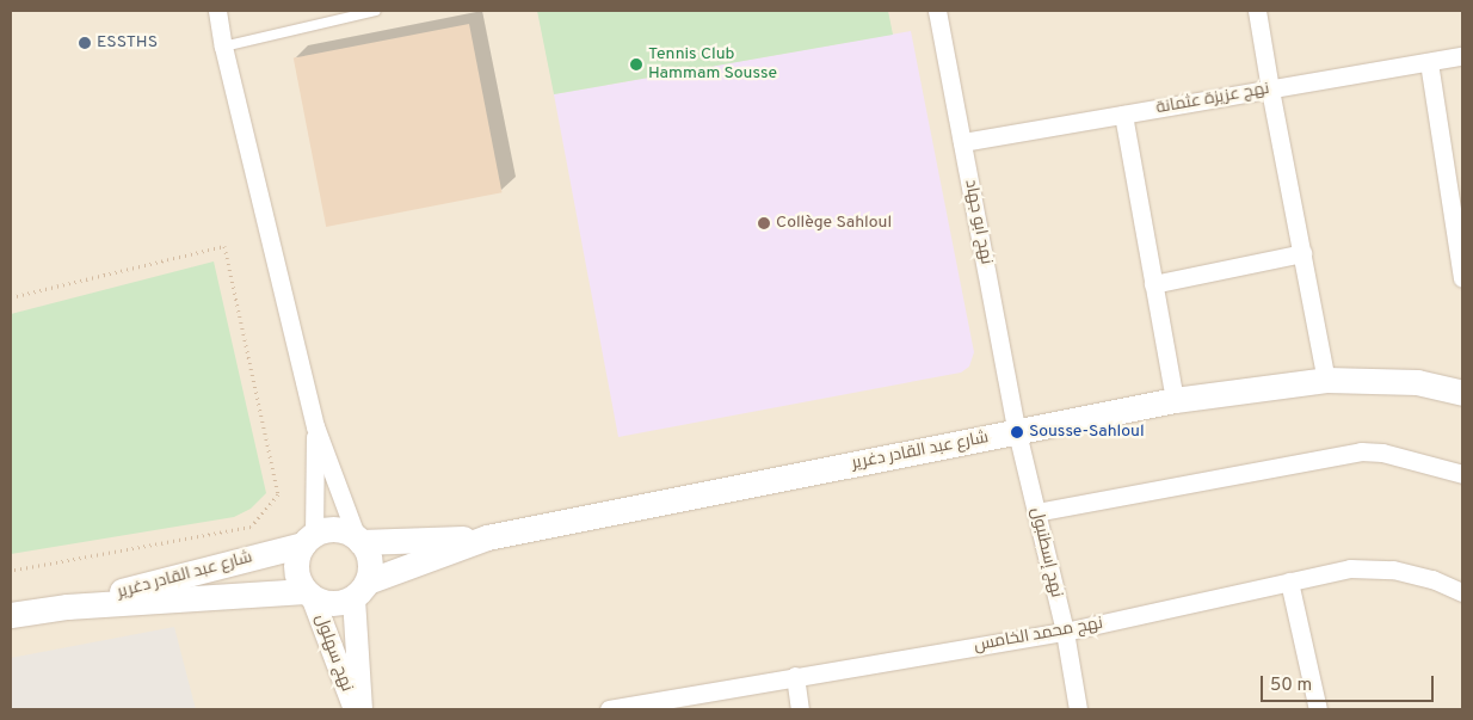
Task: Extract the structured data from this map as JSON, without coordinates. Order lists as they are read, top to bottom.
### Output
{
  "streets": {
    "main road": ["شارع عبد القادر دغرير"],
    "street": [
      "نهج عزيزة عثمانة",
      "نهج ابو جهاد",
      "نهج إسطنبول",
      "نهج محمد الخامس",
      "نهج سهلول"
    ]
  },
  "crossings": [
    ["نهج عزيزة عثمانة", "نهج ابو جهاد"],
    ["نهج ابو جهاد", "شارع عبد القادر دغرير"],
    ["نهج ابو جهاد", "نهج إسطنبول"],
    ["شارع عبد القادر دغرير", "نهج إسطنبول"],
    ["شارع عبد القادر دغرير", "نهج سهلول"],
    ["نهج إسطنبول", "نهج محمد الخامس"]
  ],
  "places": [
    "ESSTHS",
    "Tennis Club Hammam Sousse",
    "Collège Sahloul",
    "Sousse-Sahloul"
  ],
  "scale_bar": "50 m"
}
